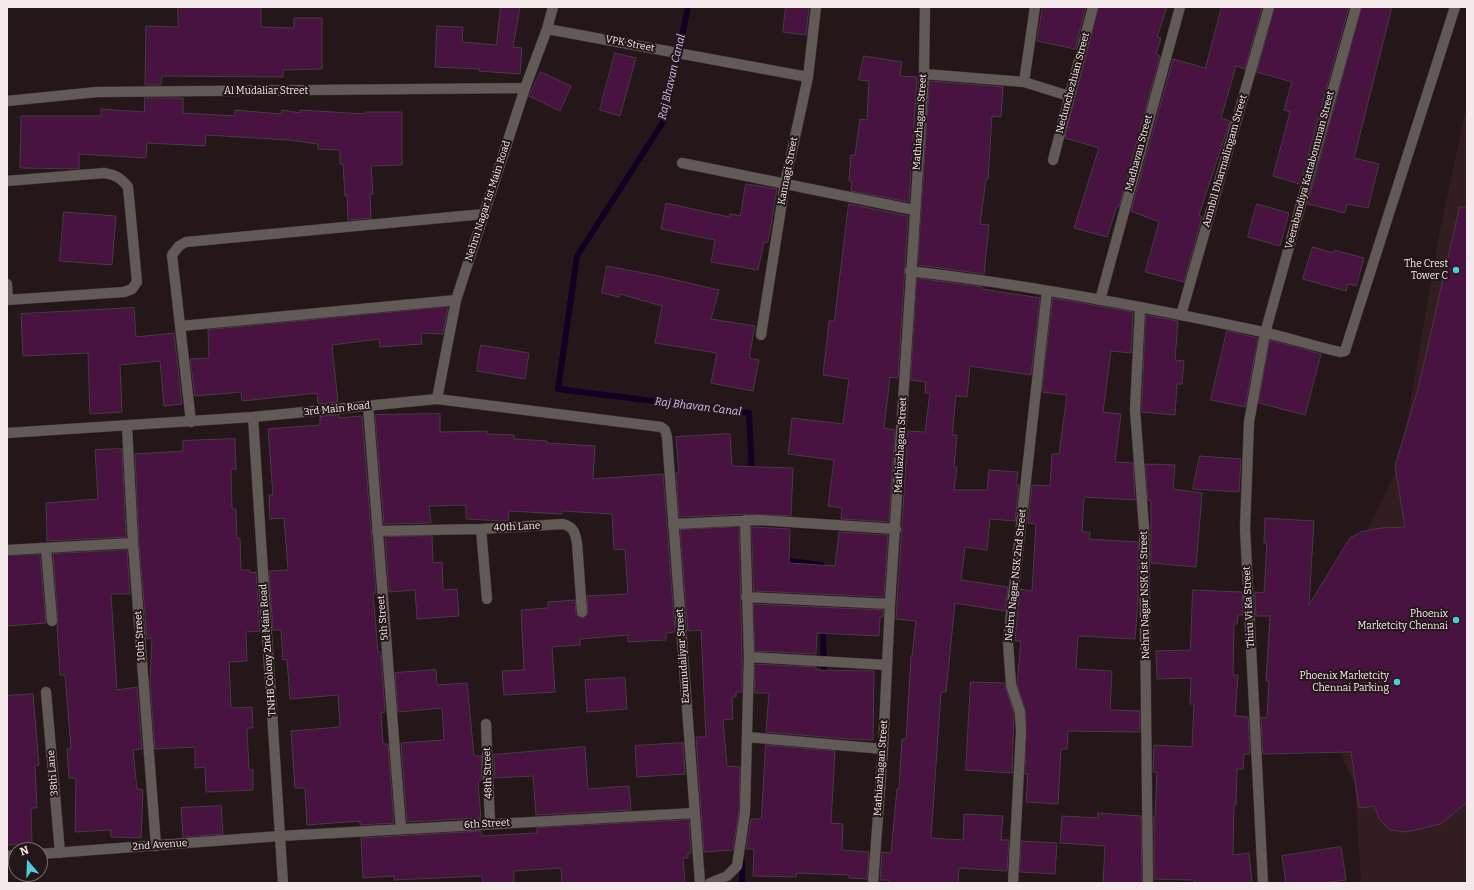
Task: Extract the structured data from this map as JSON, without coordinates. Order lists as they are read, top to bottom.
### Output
{
  "streets": {
    "street": [
      "VPK Street",
      "Nedunchezhian Street",
      "Al Mudaliar Street",
      "Mathiazhagan Street",
      "Madhavan Street",
      "Amnbil Dharmalingam Street",
      "Veerabandiya Kattabomman Street",
      "Kannagi Street",
      "Nehru Nagar 1st Main Road",
      "3rd Main Road",
      "40th Lane",
      "Nehru Nagar NSK 2nd Street",
      "Nehru Nagar NSK 1st Street",
      "Thiru Vi Ka Street",
      "5th Street",
      "10th Street",
      "TNHB Colony 2nd Main Road",
      "Ezumudaliyar Street",
      "38th Lane",
      "48th Street",
      "6th Street",
      "2nd Avenue"
    ]
  },
  "crossings": [
    ["VPK Street", "Kannagi Street"],
    ["VPK Street", "Nehru Nagar 1st Main Road"],
    ["Al Mudaliar Street", "Nehru Nagar 1st Main Road"],
    ["Veerabandiya Kattabomman Street", "Thiru Vi Ka Street"],
    ["Nehru Nagar 1st Main Road", "3rd Main Road"],
    ["3rd Main Road", "5th Street"],
    ["3rd Main Road", "10th Street"],
    ["3rd Main Road", "TNHB Colony 2nd Main Road"],
    ["3rd Main Road", "Ezumudaliyar Street"],
    ["40th Lane", "5th Street"],
    ["5th Street", "6th Street"],
    ["10th Street", "2nd Avenue"],
    ["TNHB Colony 2nd Main Road", "6th Street"],
    ["TNHB Colony 2nd Main Road", "2nd Avenue"],
    ["Ezumudaliyar Street", "6th Street"],
    ["38th Lane", "2nd Avenue"],
    ["48th Street", "6th Street"],
    ["6th Street", "2nd Avenue"]
  ],
  "water": ["Raj Bhavan Canal"],
  "places": ["The Crest Tower C", "Phoenix Marketcity Chennai", "Phoenix Marketcity Chennai Parking"],
  "north": "top"
}
